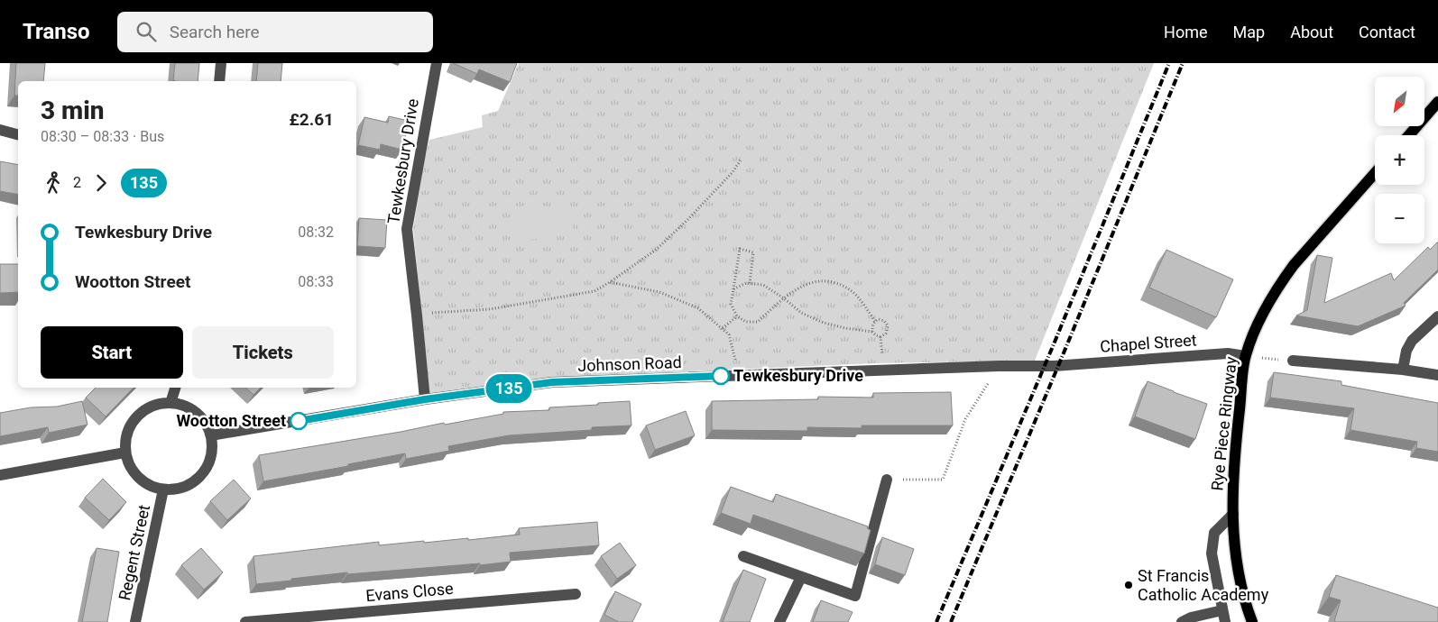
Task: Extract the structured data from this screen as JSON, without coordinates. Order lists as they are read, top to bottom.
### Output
{
  "streets": {
    "main road": ["Rye Piece Ringway"],
    "street": [
      "Tewkesbury Drive",
      "Chapel Street",
      "Johnson Road",
      "Regent Street",
      "Evans Close"
    ]
  },
  "crossings": [
    ["Tewkesbury Drive", "Johnson Road"],
    ["Chapel Street", "Johnson Road"],
    ["Chapel Street", "Rye Piece Ringway"],
    ["Johnson Road", "Regent Street"]
  ],
  "places": ["Tewkesbury Drive", "Wootton Street", "St Francis Catholic Academy"],
  "lines": ["bus line 135"],
  "north": "bottom left",
  "page": {
    "header": "Transo",
    "search": "Search here",
    "nav": [
      "Home",
      "Map",
      "About",
      "Contact"
    ],
    "on_map": "135",
    "map_buttons": ["+", "−"],
    "heading": ["3 min", "08:30 – 08:33 · Bus", "£2.61"],
    "legs": ["2", "135"],
    "list": [
      {
        "name": "Tewkesbury Drive",
        "value": "08:32"
      },
      {
        "name": "Wootton Street",
        "value": "08:33"
      }
    ],
    "buttons": ["Start", "Tickets"]
  }
}
